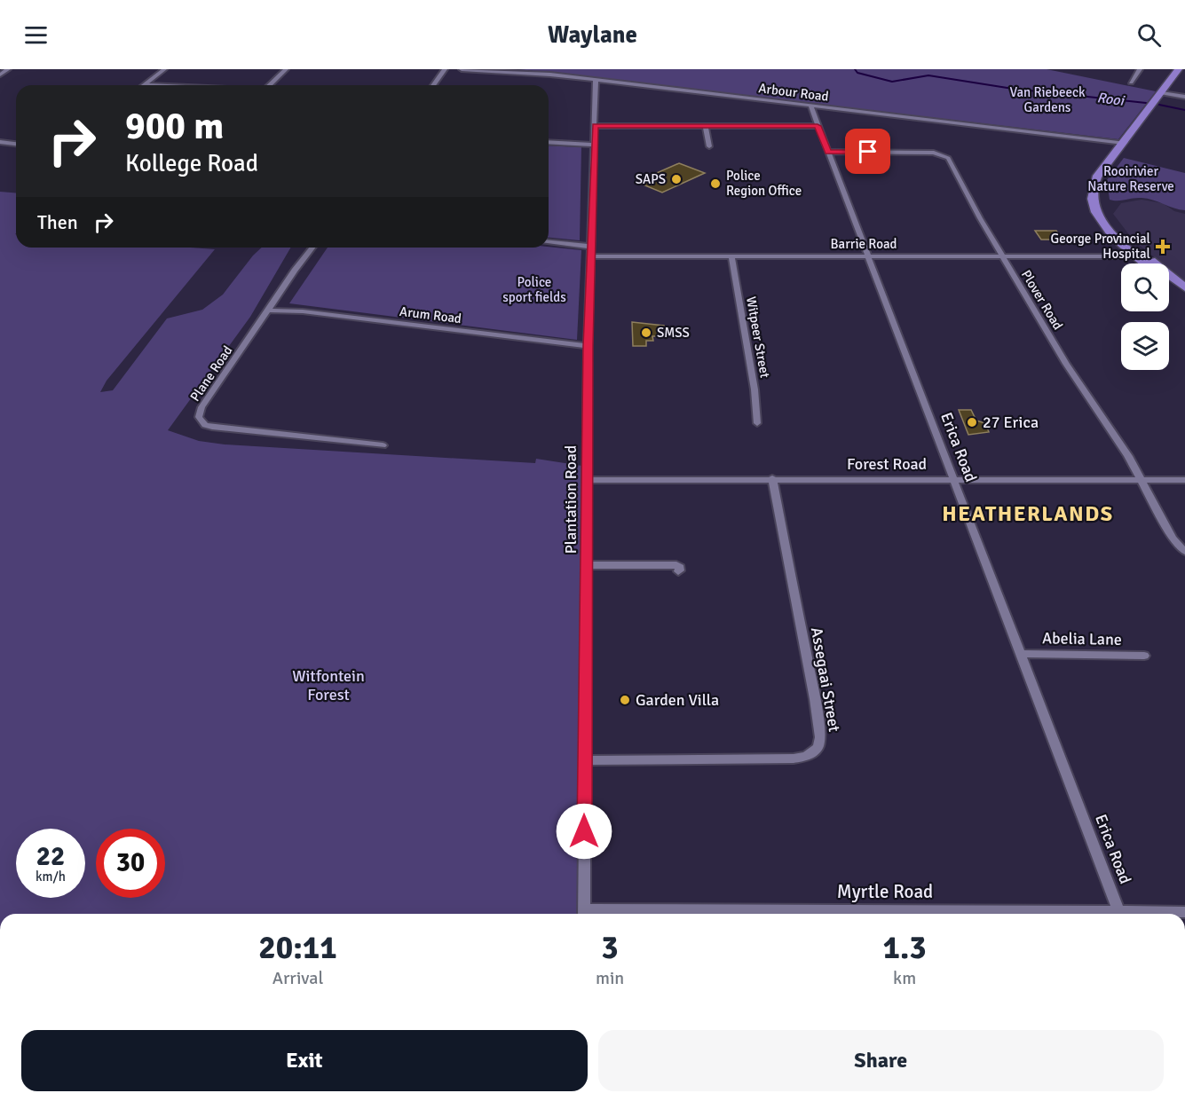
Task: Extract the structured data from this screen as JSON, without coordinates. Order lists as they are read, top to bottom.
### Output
{
  "streets": {
    "street": [
      "Arbour Road",
      "Barrie Road",
      "Plover Road",
      "Arum Road",
      "Witpeer Street",
      "Plane Road",
      "Erica Road",
      "Forest Road",
      "Plantation Road",
      "Abelia Lane",
      "Assegaai Street",
      "Myrtle Road"
    ]
  },
  "crossings": [
    ["Arbour Road", "Erica Road"],
    ["Arbour Road", "Plantation Road"],
    ["Barrie Road", "Plover Road"],
    ["Barrie Road", "Witpeer Street"],
    ["Barrie Road", "Erica Road"],
    ["Barrie Road", "Plantation Road"],
    ["Plover Road", "Erica Road"],
    ["Plover Road", "Forest Road"],
    ["Arum Road", "Plane Road"],
    ["Arum Road", "Plantation Road"],
    ["Erica Road", "Forest Road"],
    ["Erica Road", "Abelia Lane"],
    ["Forest Road", "Plantation Road"],
    ["Forest Road", "Assegaai Street"],
    ["Plantation Road", "Assegaai Street"]
  ],
  "districts": ["HEATHERLANDS"],
  "water": ["Rooi"],
  "parks": [
    "Van Riebeeck Gardens",
    "Rooirivier Nature Reserve",
    "Police sport fields",
    "Witfontein Forest"
  ],
  "places": {
    "other": [
      "SAPS",
      "Police Region Office",
      "SMSS",
      "27 Erica",
      "Garden Villa"
    ],
    "health": ["George Provincial Hospital"]
  },
  "page": {
    "header": "Waylane",
    "turn": ["900 m", "Kollege Road"],
    "then": "Then",
    "speed": "22 km/h",
    "limit": "30",
    "eta": [
      "20:11",
      "Arrival",
      "3",
      "min",
      "1.3",
      "km"
    ],
    "buttons": ["Exit", "Share"]
  }
}
